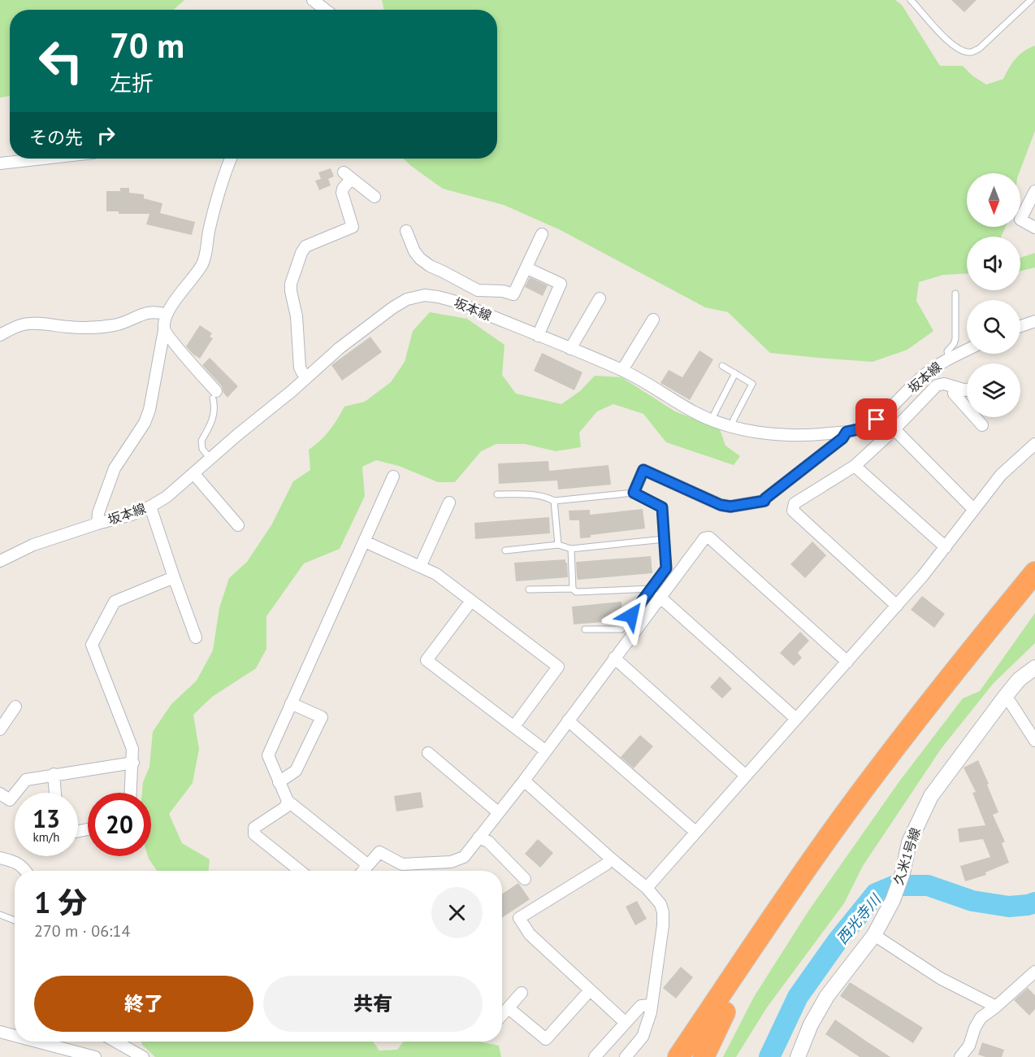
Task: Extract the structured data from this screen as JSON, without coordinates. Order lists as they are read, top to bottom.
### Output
{
  "streets": {
    "street": ["坂本線", "久米1号線"]
  },
  "water": ["西光寺川"],
  "north": "bottom",
  "page": {
    "turn": ["70 m", "左折"],
    "then": "その先",
    "speed": "13 km/h",
    "limit": "20",
    "heading": ["1 分", "270 m · 06:14"],
    "buttons": ["終了", "共有"]
  }
}
